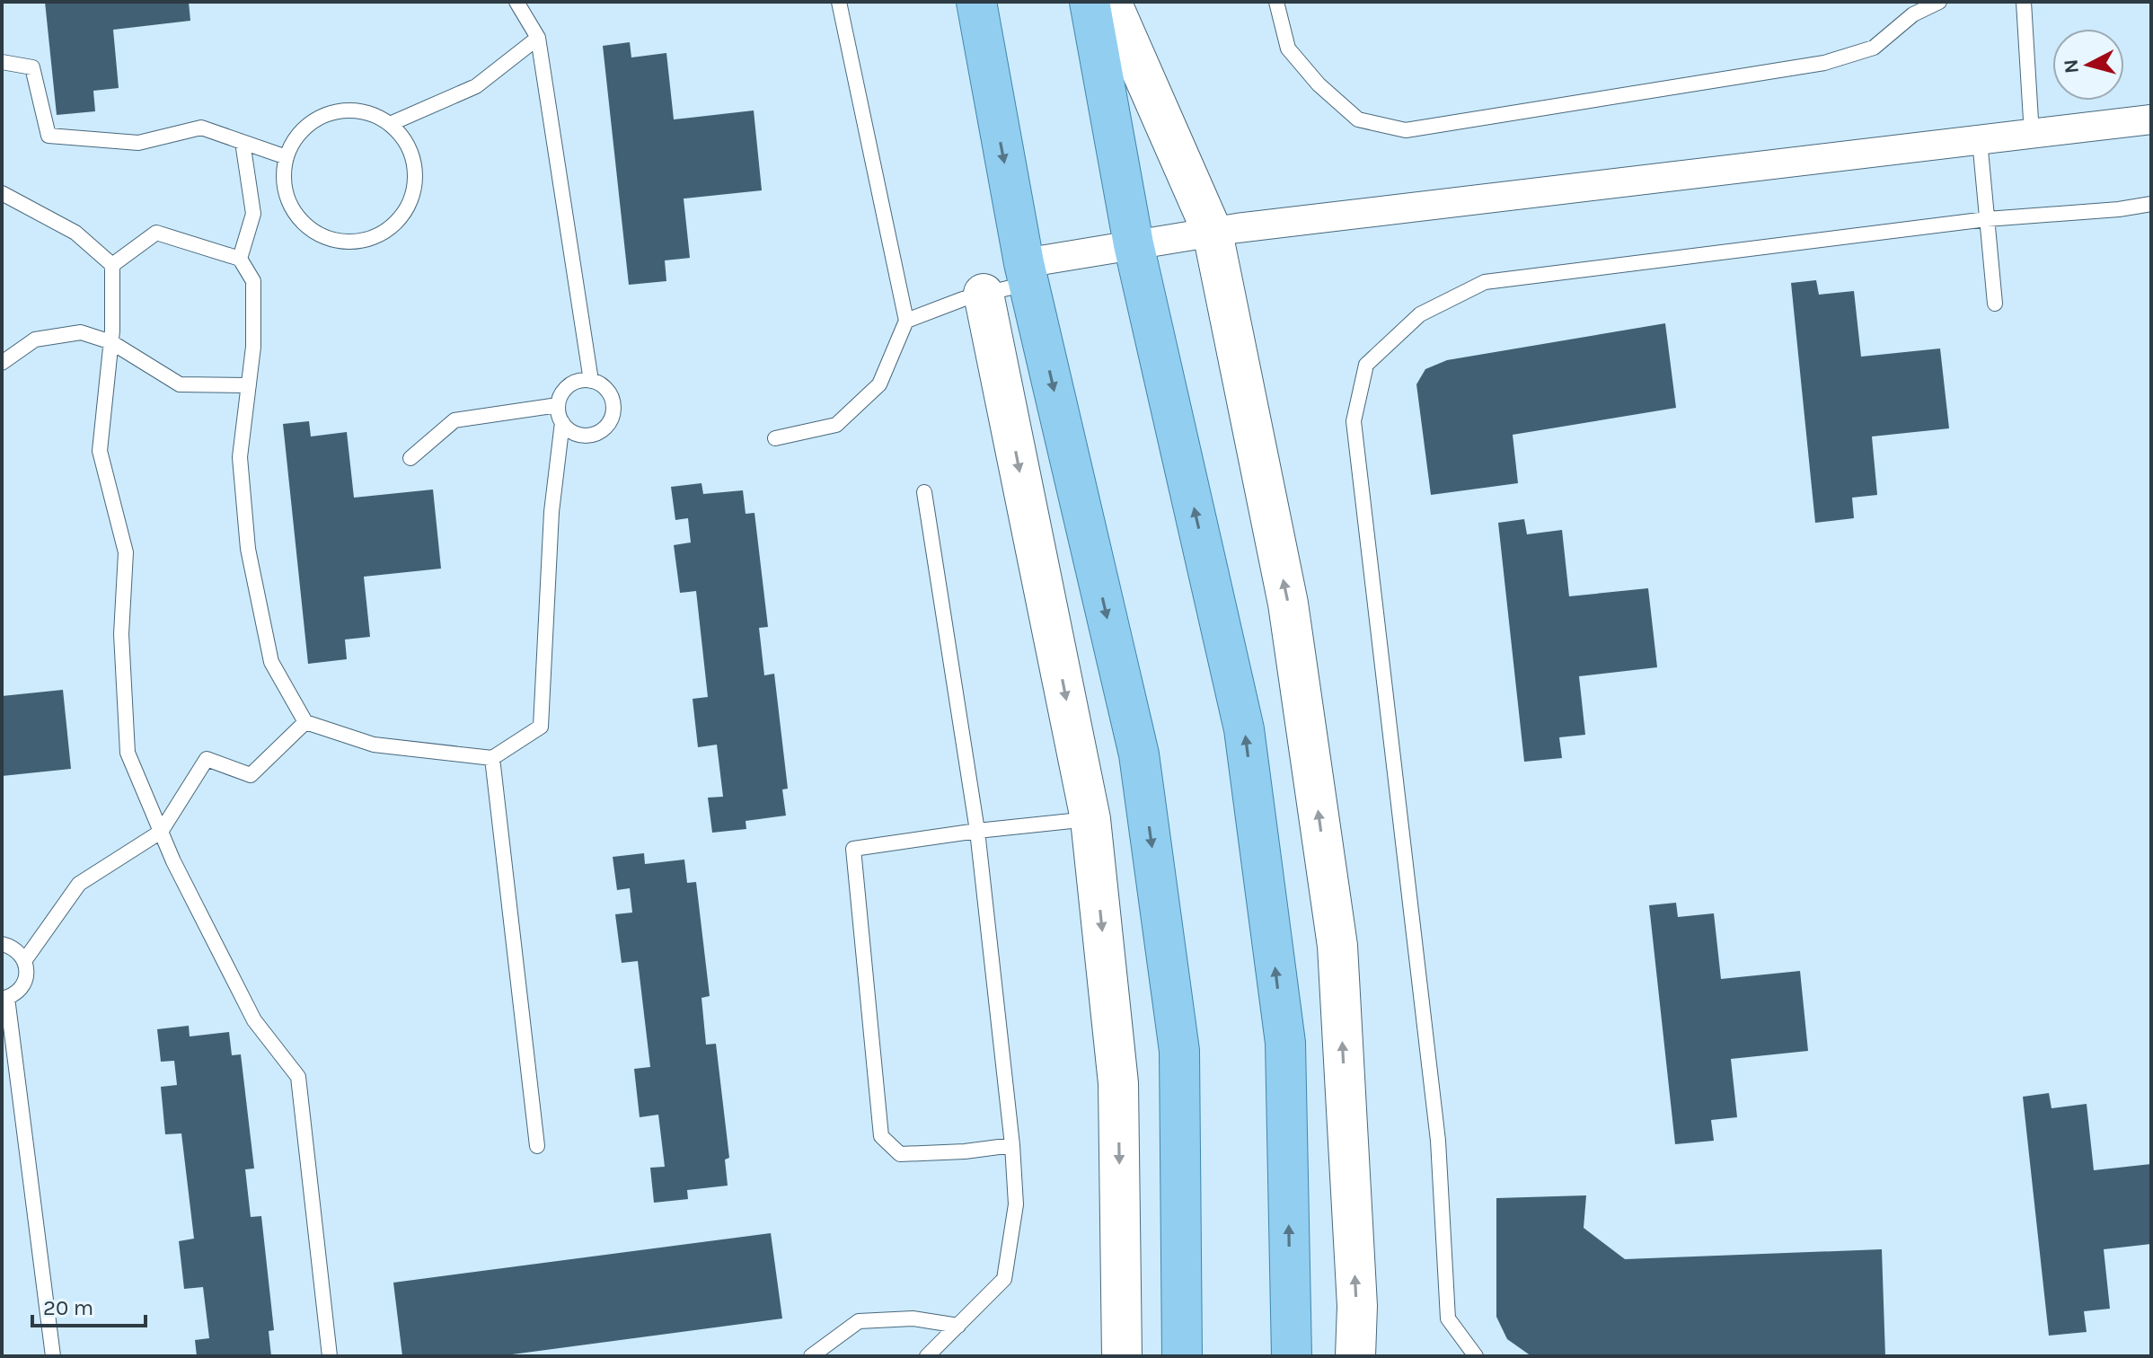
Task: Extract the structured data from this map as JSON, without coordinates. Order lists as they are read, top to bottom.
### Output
{
  "scale_bar": "20 m",
  "north": "left"
}
